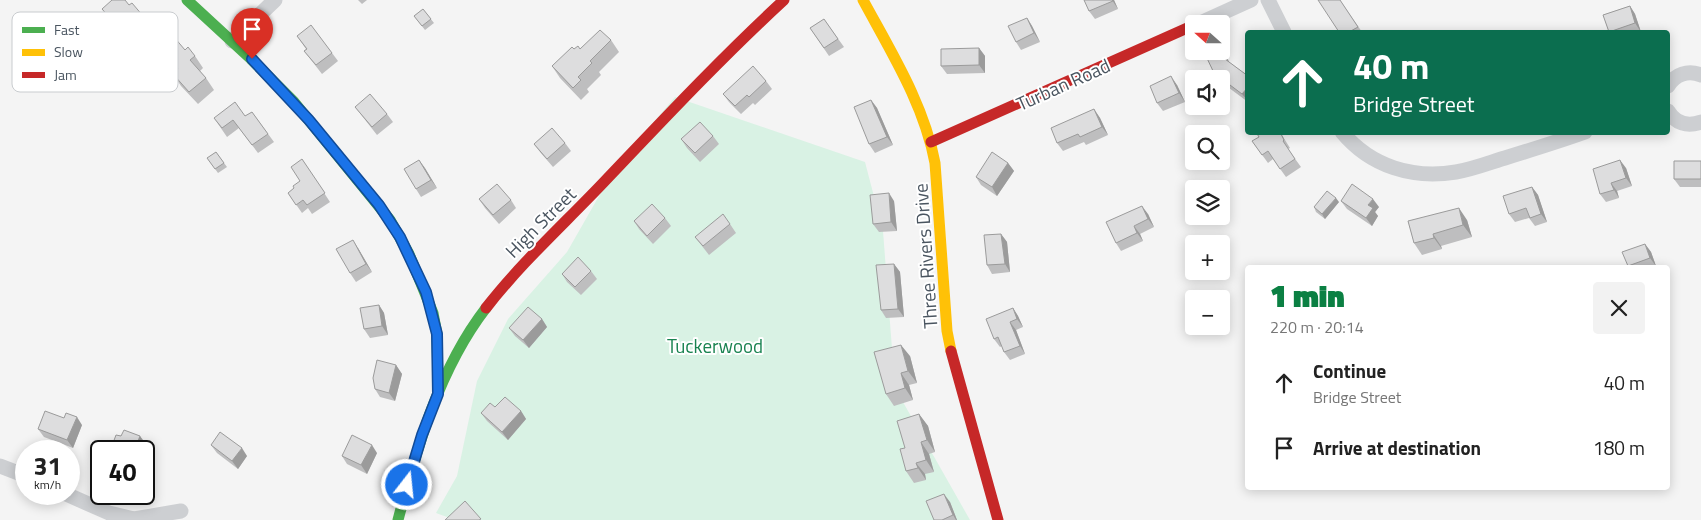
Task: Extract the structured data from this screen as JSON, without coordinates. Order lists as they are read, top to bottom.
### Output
{
  "streets": {
    "street": ["Turban Road", "High Street", "Three Rivers Drive"]
  },
  "crossings": [
    ["Turban Road", "Three Rivers Drive"]
  ],
  "parks": ["Tuckerwood"],
  "legend": ["Fast", "Slow", "Jam"],
  "north": "left",
  "page": {
    "map_buttons": ["+", "−"],
    "turn": ["40 m", "Bridge Street"],
    "heading": ["1 min", "220 m · 20:14"],
    "list": [
      {
        "name": "Continue",
        "note": "Bridge Street",
        "value": "40 m"
      },
      {
        "name": "Arrive at destination",
        "value": "180 m"
      }
    ],
    "speed": "31 km/h",
    "limit": "40"
  }
}
